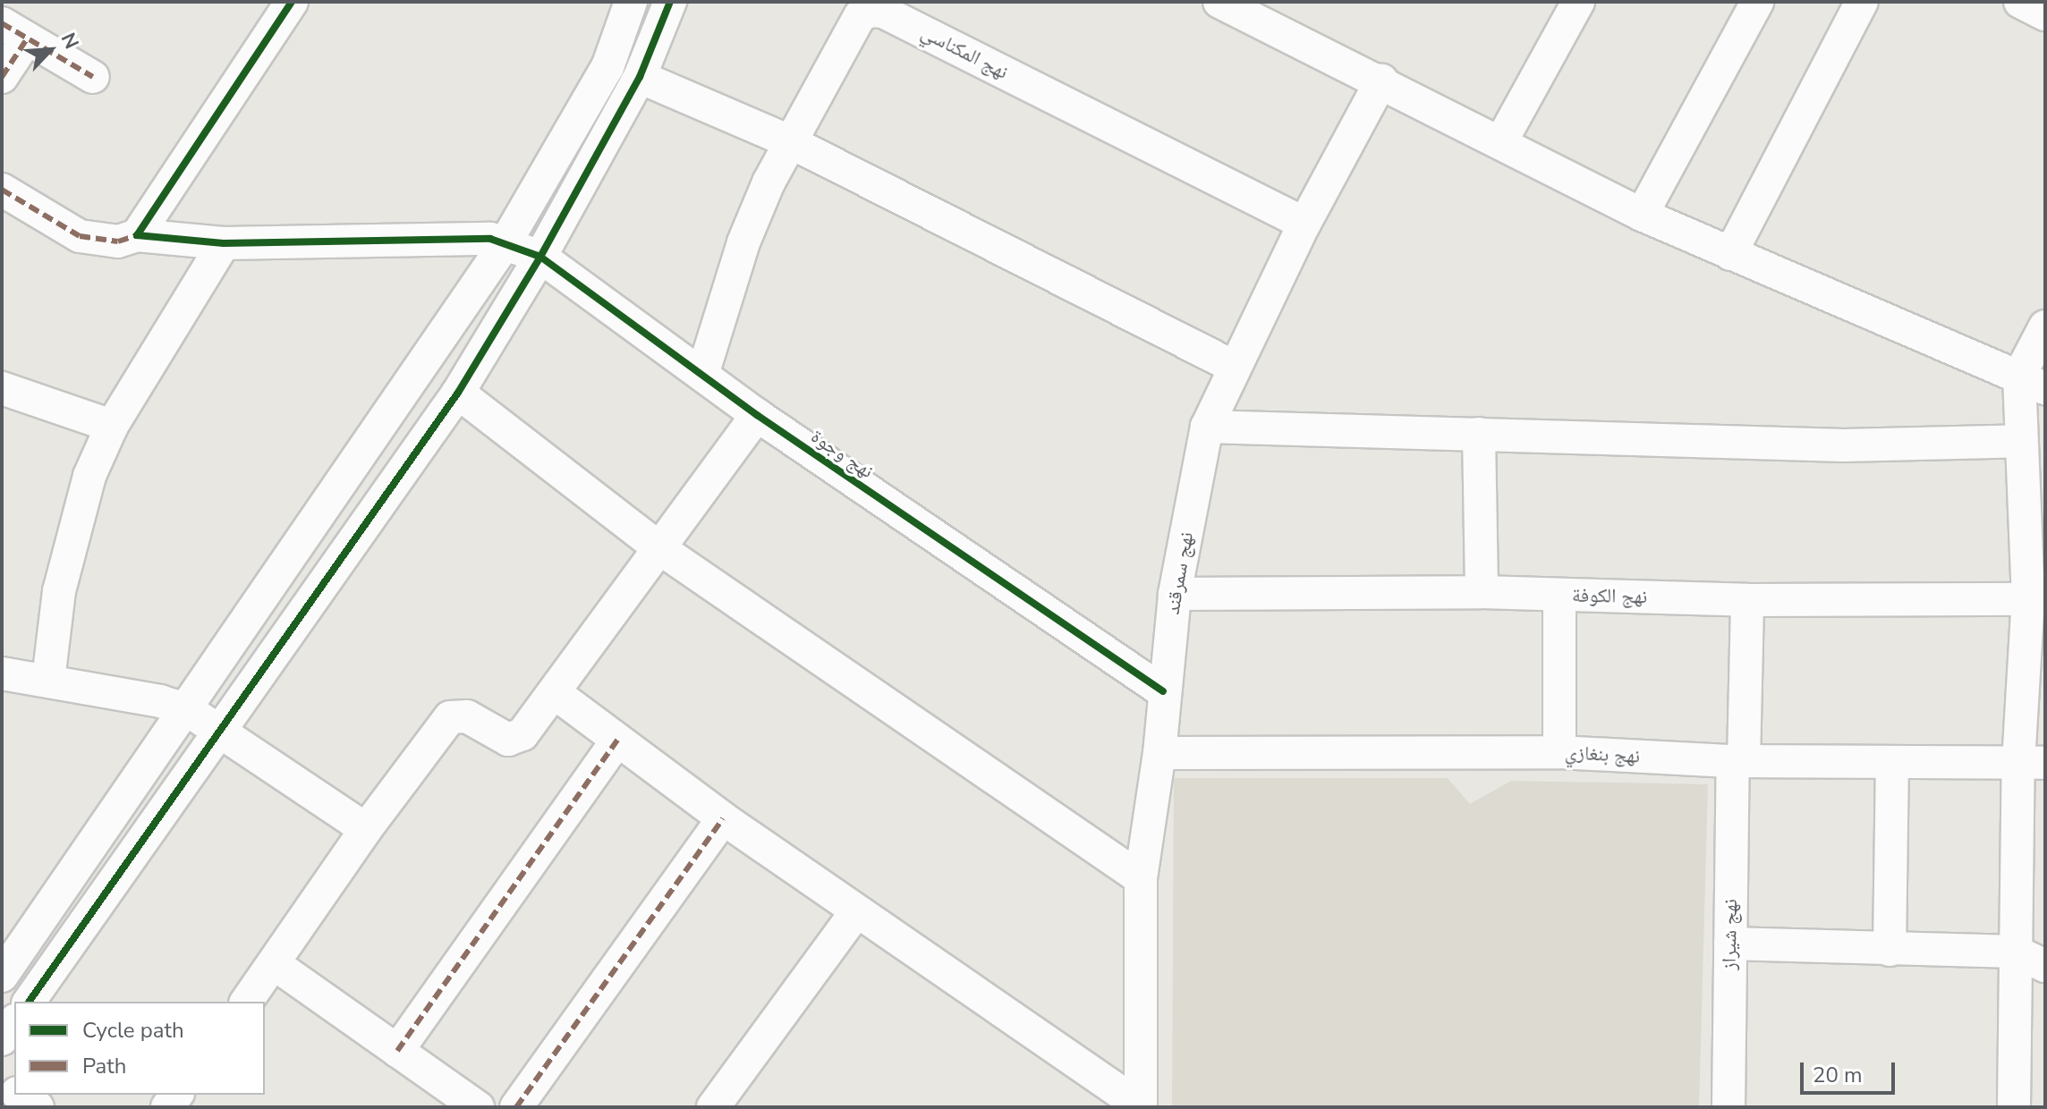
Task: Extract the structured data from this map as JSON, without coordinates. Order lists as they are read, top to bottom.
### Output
{
  "streets": {
    "street": [
      "نهج المكناسي",
      "نهج وجوة",
      "نهج سمرقند",
      "نهج الكوفة",
      "نهج بنغازي",
      "نهج شيراز"
    ]
  },
  "crossings": [
    ["نهج المكناسي", "نهج وجوة"],
    ["نهج المكناسي", "نهج سمرقند"],
    ["نهج وجوة", "نهج سمرقند"],
    ["نهج سمرقند", "نهج الكوفة"],
    ["نهج سمرقند", "نهج بنغازي"],
    ["نهج الكوفة", "نهج شيراز"],
    ["نهج بنغازي", "نهج شيراز"]
  ],
  "legend": ["Cycle path", "Path"],
  "scale_bar": "20 m",
  "north": "top right"
}
